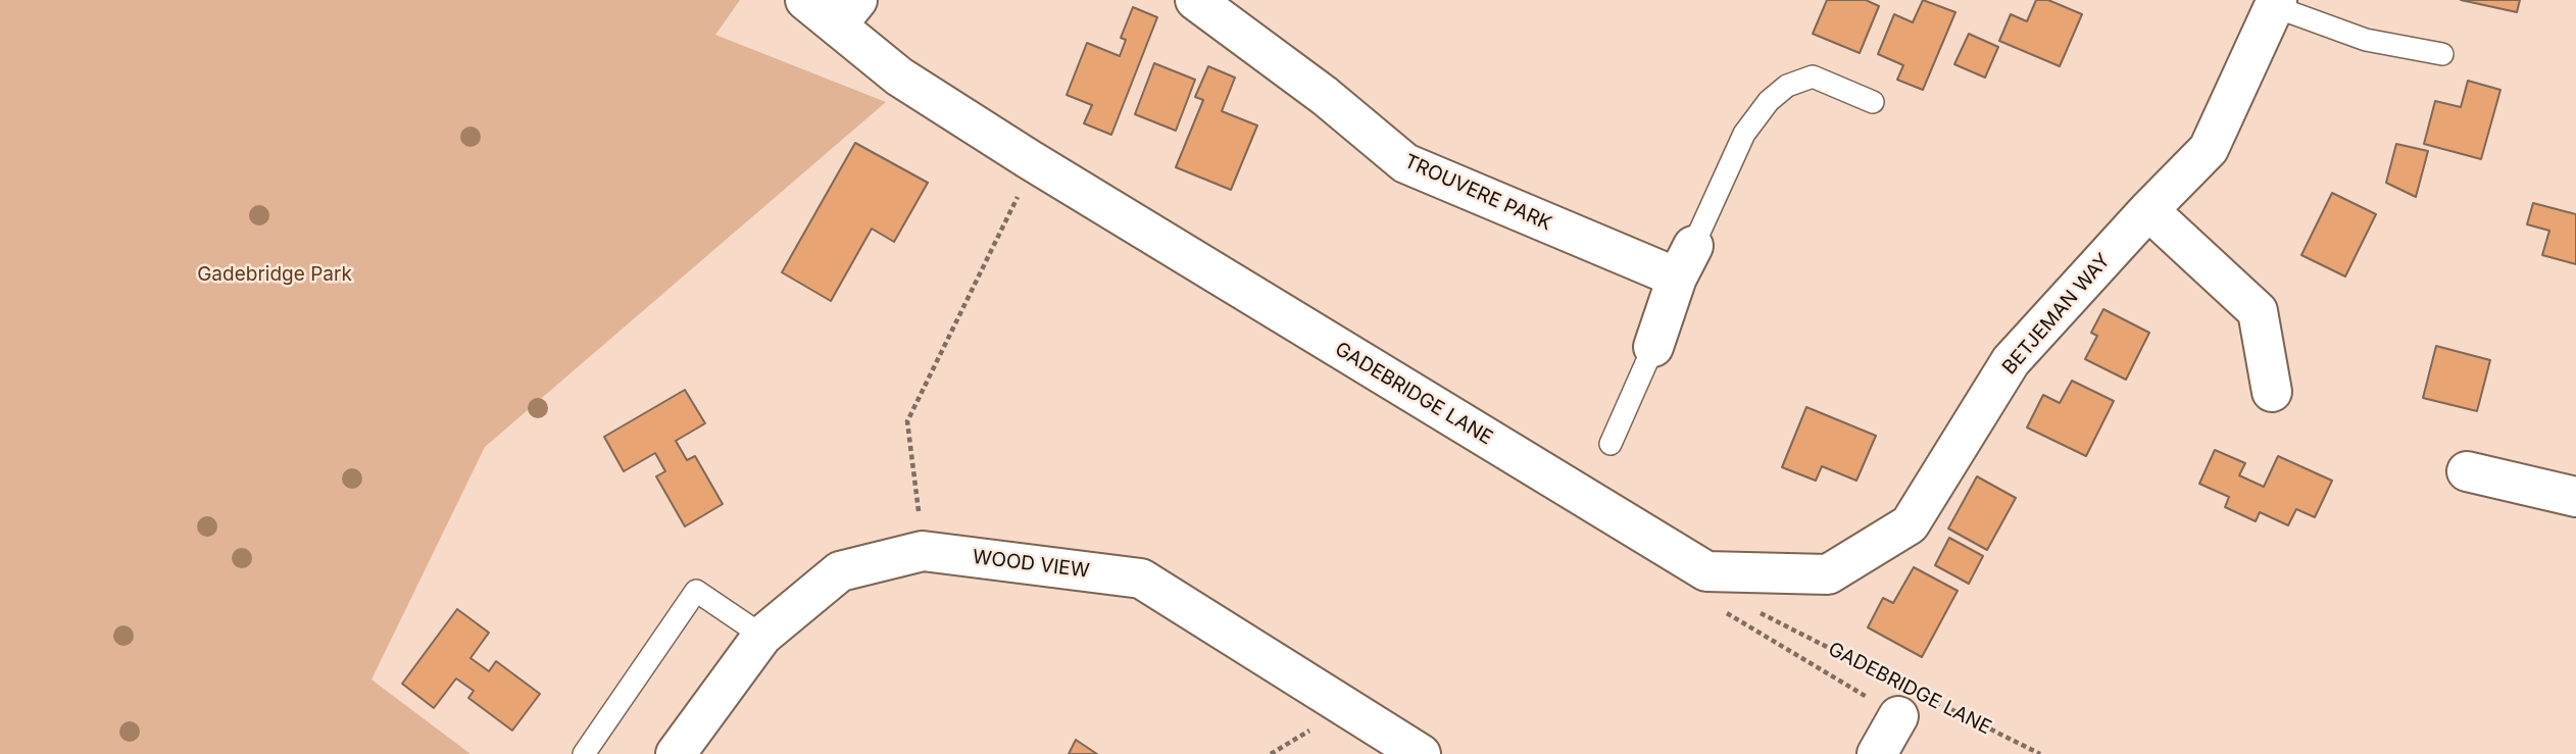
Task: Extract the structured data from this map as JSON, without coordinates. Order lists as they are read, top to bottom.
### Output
{
  "streets": {
    "street": [
      "TROUVERE PARK",
      "BETJEMAN WAY",
      "GADEBRIDGE LANE",
      "WOOD VIEW"
    ]
  },
  "crossings": [
    ["BETJEMAN WAY", "GADEBRIDGE LANE"]
  ],
  "parks": ["Gadebridge Park"]
}
